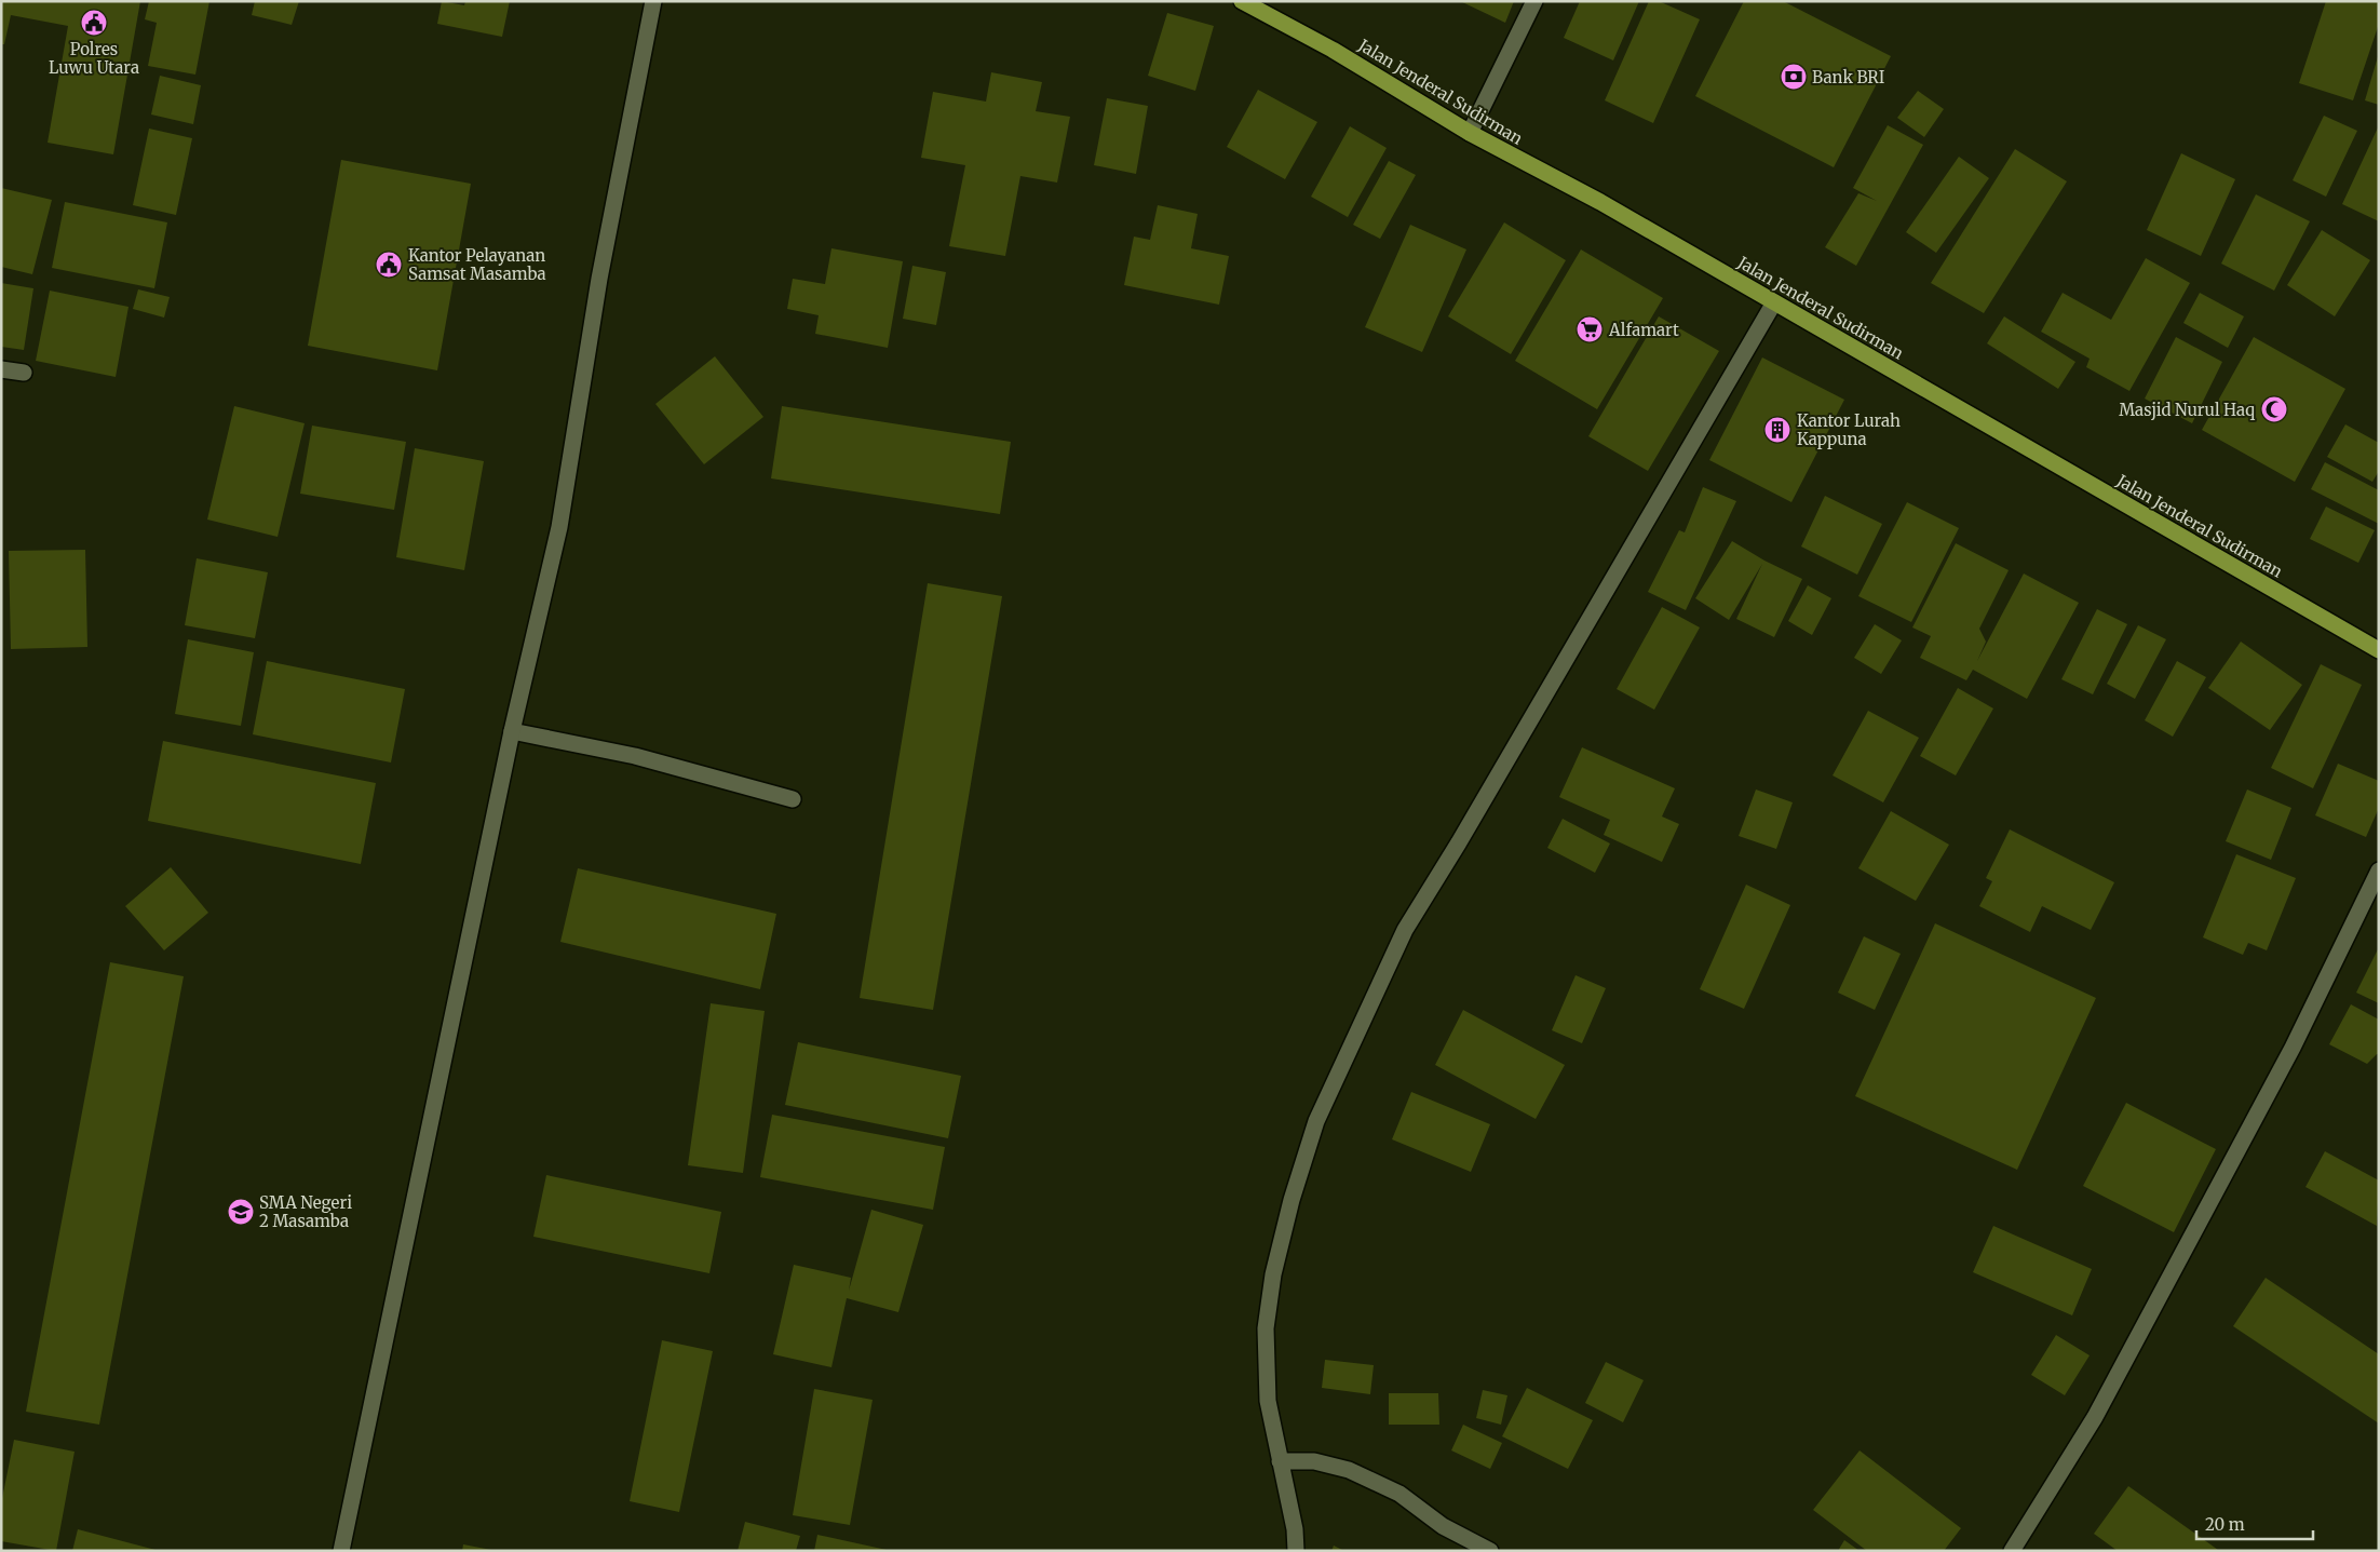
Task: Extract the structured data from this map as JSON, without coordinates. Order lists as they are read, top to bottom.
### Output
{
  "streets": {
    "highway": ["Jalan Jenderal Sudirman"]
  },
  "places": {
    "public building": ["Polres Luwu Utara", "Kantor Pelayanan Samsat Masamba"],
    "bank": ["Bank BRI"],
    "supermarket": ["Alfamart"],
    "mosque": ["Masjid Nurul Haq"],
    "building": ["Kantor Lurah Kappuna"],
    "school or university": ["SMA Negeri 2 Masamba"]
  },
  "scale_bar": "20 m"
}
